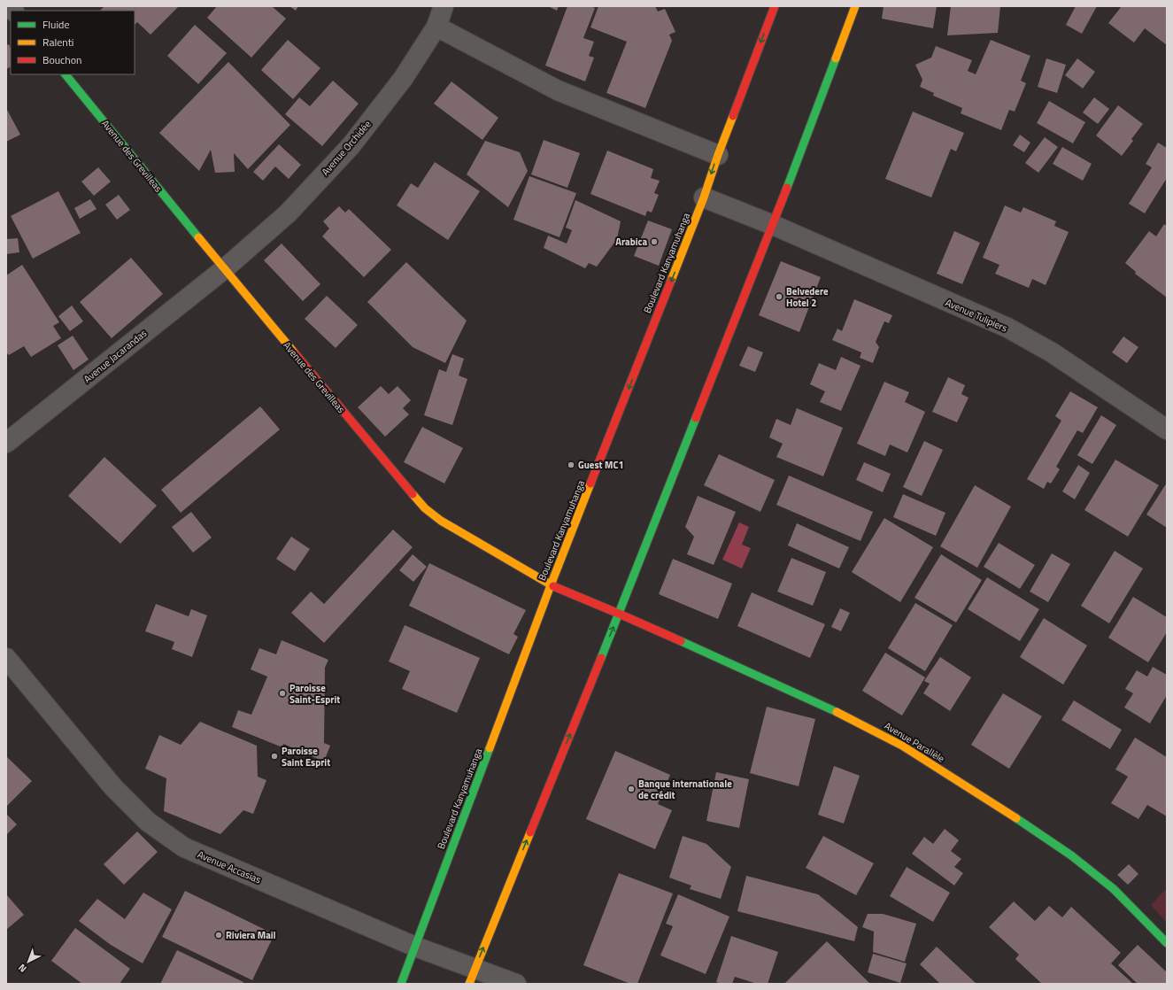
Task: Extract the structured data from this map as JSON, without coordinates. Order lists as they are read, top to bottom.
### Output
{
  "streets": {
    "main road": ["Avenue des Grevilleas", "Boulevard Kanyamuhanga", "Avenue Parallèle"],
    "street": [
      "Avenue Orchidée",
      "Avenue Tulipiers",
      "Avenue Jacarandas",
      "Avenue Accasias"
    ]
  },
  "crossings": [
    ["Avenue Orchidée", "Avenue des Grevilleas"],
    ["Avenue Orchidée", "Avenue Jacarandas"],
    ["Avenue des Grevilleas", "Boulevard Kanyamuhanga"],
    ["Avenue des Grevilleas", "Avenue Jacarandas"],
    ["Avenue des Grevilleas", "Avenue Parallèle"],
    ["Boulevard Kanyamuhanga", "Avenue Tulipiers"],
    ["Boulevard Kanyamuhanga", "Avenue Accasias"]
  ],
  "one_way": ["Boulevard Kanyamuhanga"],
  "places": [
    "Arabica",
    "Belvedere Hotel 2",
    "Guest MC1",
    "Paroisse Saint-Esprit",
    "Paroisse Saint Esprit",
    "Banque internationale de crédit",
    "Riviera Mail"
  ],
  "legend": ["Fluide", "Ralenti", "Bouchon"],
  "north": "bottom left"
}
